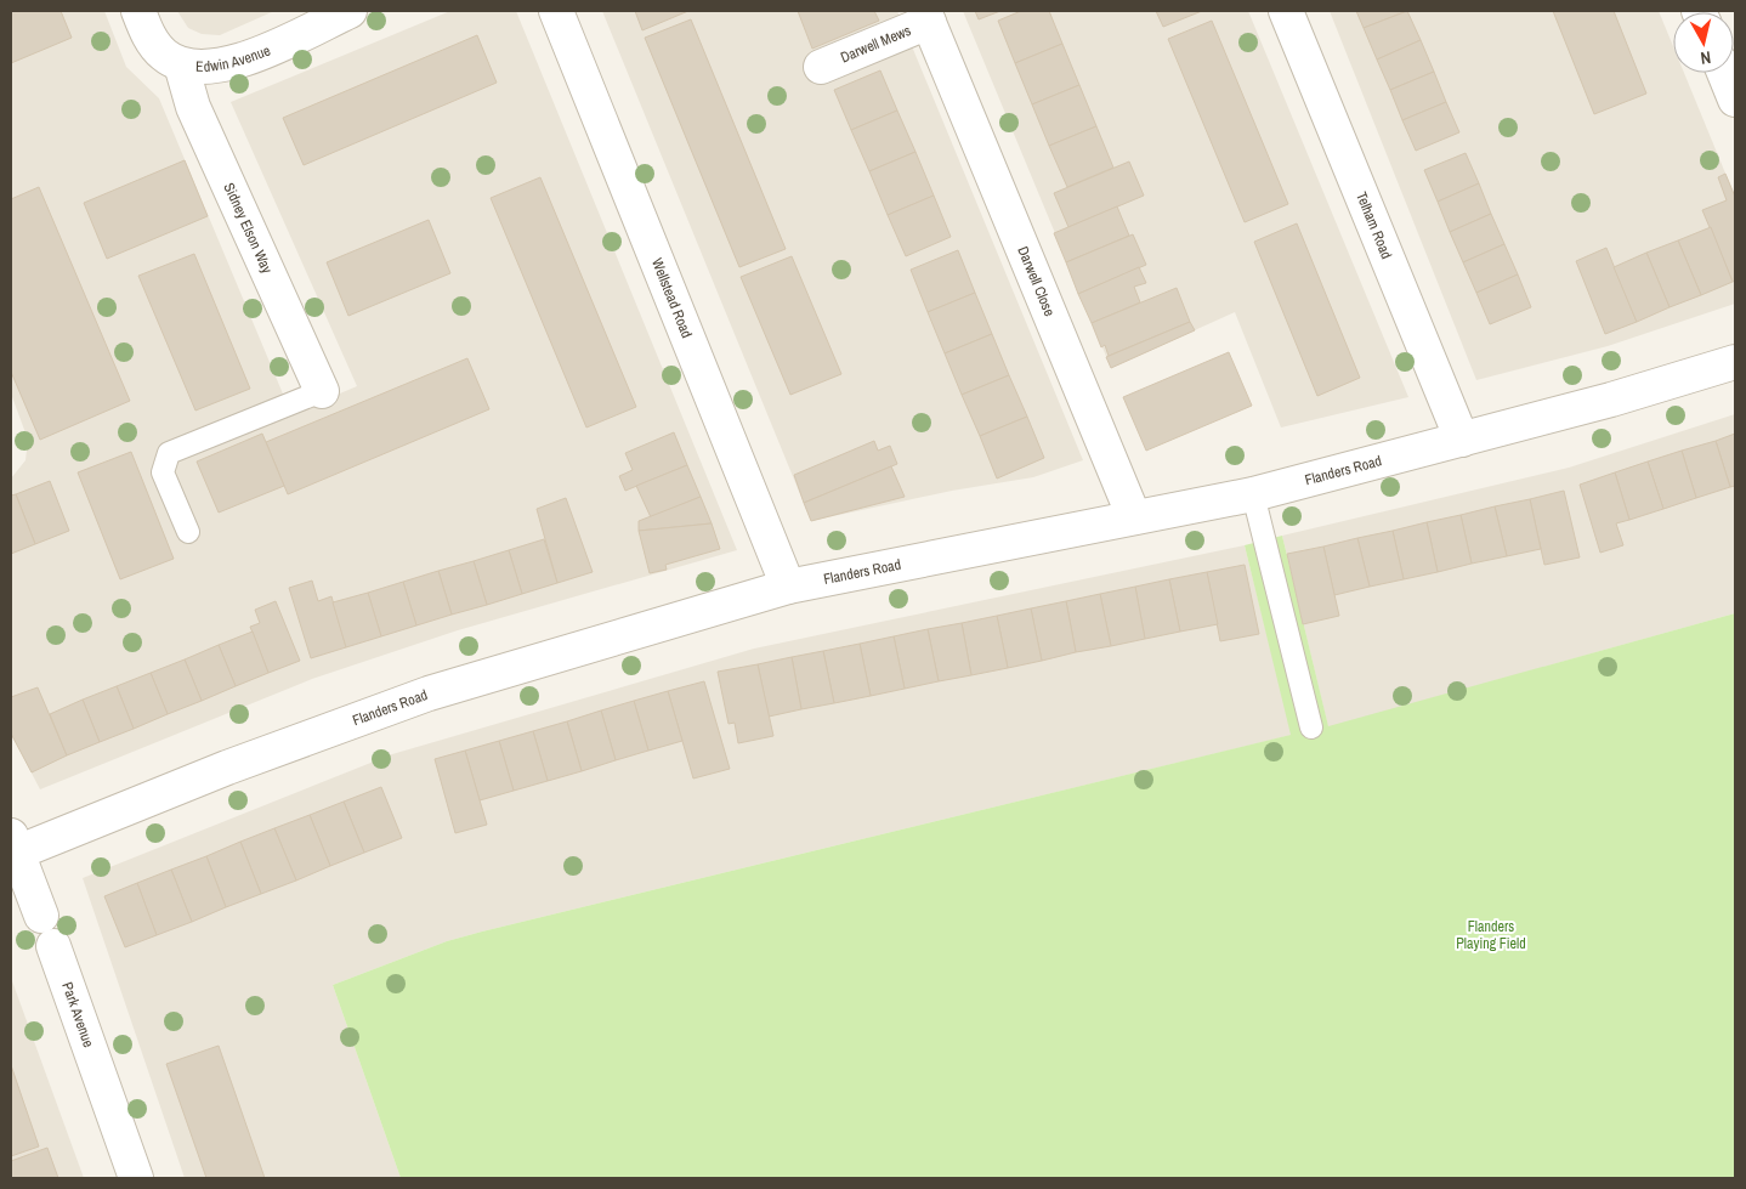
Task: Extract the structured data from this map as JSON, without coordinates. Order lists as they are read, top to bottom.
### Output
{
  "streets": {
    "street": [
      "Darwell Mews",
      "Edwin Avenue",
      "Telham Road",
      "Sidney Elson Way",
      "Darwell Close",
      "Wellstead Road",
      "Flanders Road",
      "Park Avenue"
    ]
  },
  "crossings": [
    ["Darwell Mews", "Darwell Close"],
    ["Edwin Avenue", "Sidney Elson Way"],
    ["Telham Road", "Flanders Road"],
    ["Darwell Close", "Flanders Road"],
    ["Wellstead Road", "Flanders Road"],
    ["Flanders Road", "Park Avenue"]
  ],
  "parks": ["Flanders Playing Field"],
  "north": "bottom"
}
